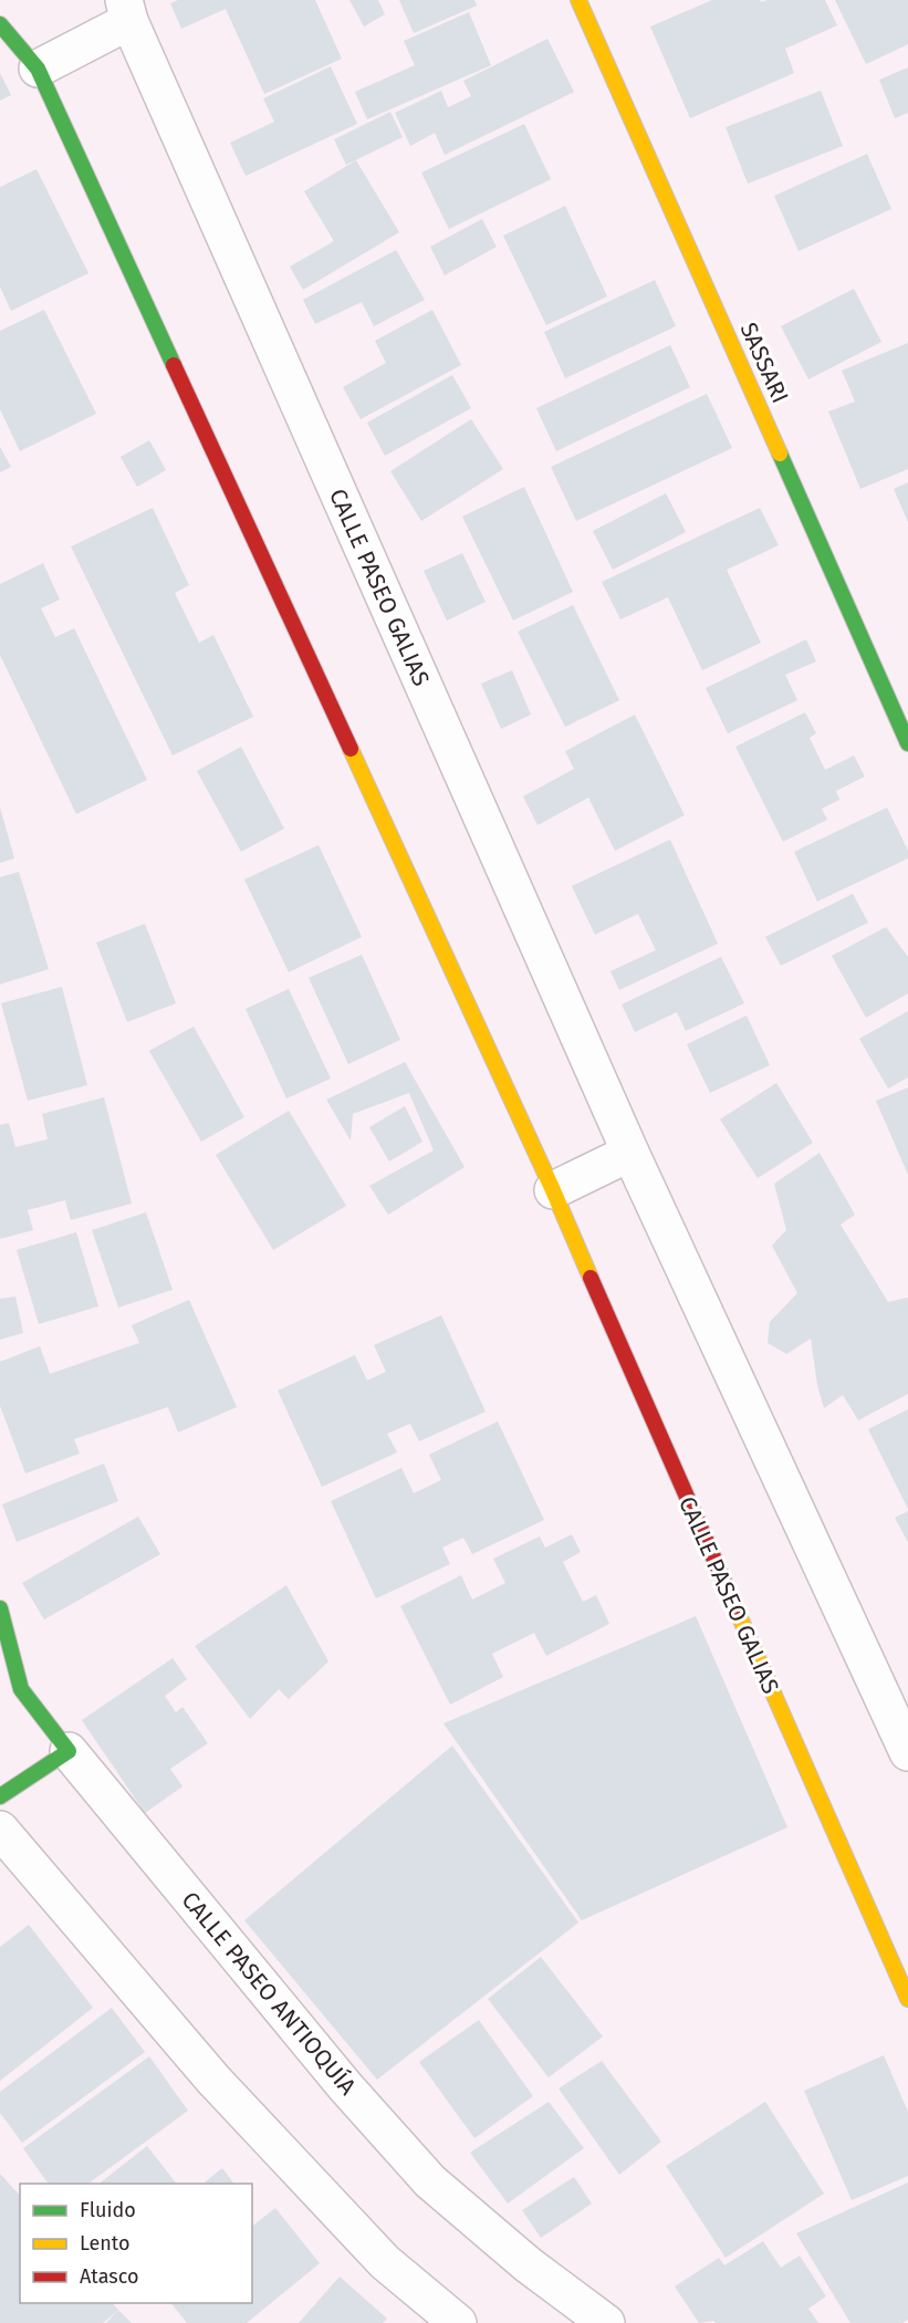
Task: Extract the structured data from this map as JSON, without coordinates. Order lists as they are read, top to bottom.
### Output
{
  "streets": {
    "street": ["SASSARI", "CALLE PASEO GALIAS", "CALLE PASEO ANTIOQUÍA"]
  },
  "legend": ["Fluido", "Lento", "Atasco"]
}
